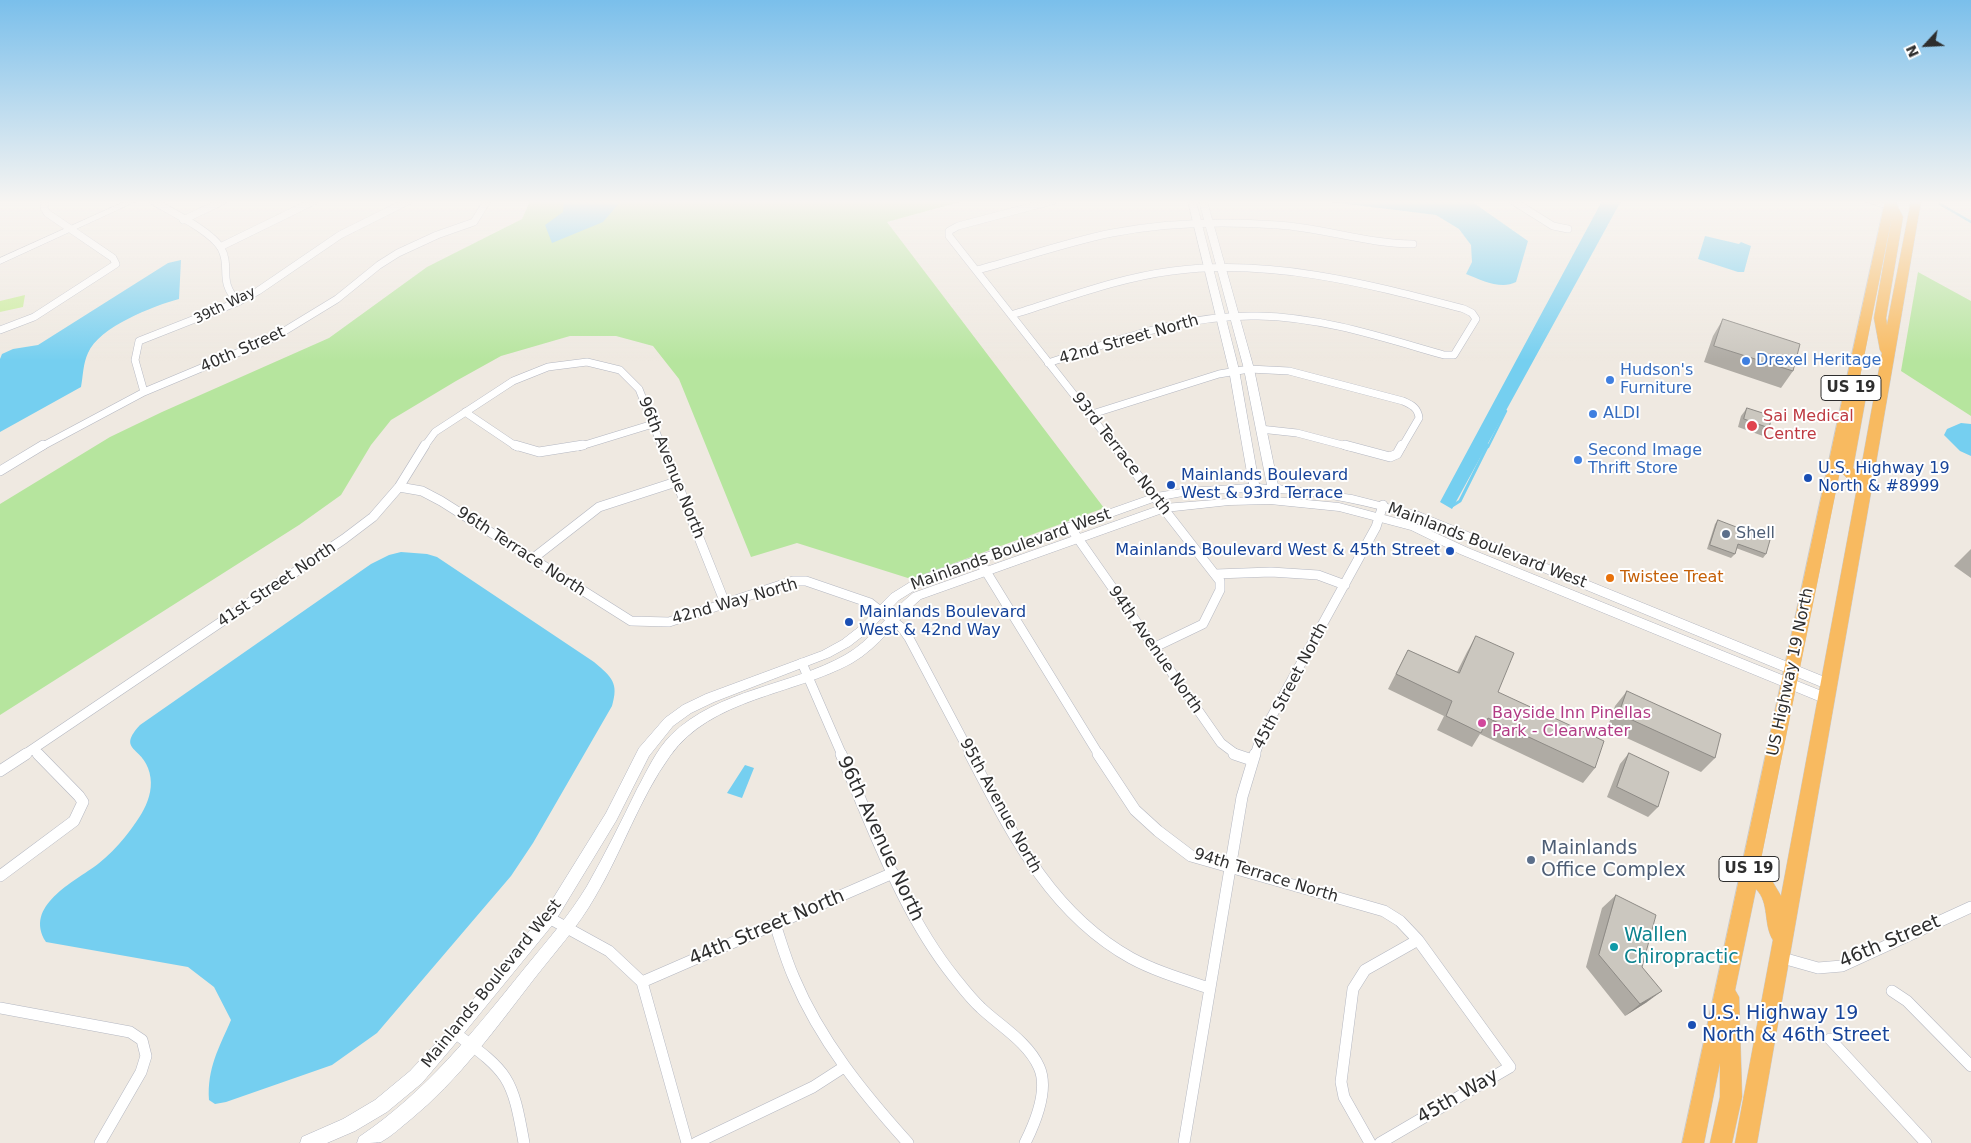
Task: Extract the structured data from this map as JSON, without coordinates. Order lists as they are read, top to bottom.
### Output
{
  "streets": {
    "highway": ["US 19", "US Highway 19 North"],
    "street": [
      "39th Way",
      "42nd Street North",
      "40th Street",
      "93rd Terrace North",
      "96th Avenue North",
      "Mainlands Boulevard West",
      "96th Terrace North",
      "41st Street North",
      "42nd Way North",
      "94th Avenue North",
      "45th Street North",
      "95th Avenue North",
      "94th Terrace North",
      "44th Street North",
      "46th Street",
      "45th Way"
    ]
  },
  "crossings": [
    ["39th Way", "40th Street"],
    ["42nd Street North", "93rd Terrace North"],
    ["US 19", "Mainlands Boulevard West"],
    ["US 19", "46th Street"],
    ["93rd Terrace North", "Mainlands Boulevard West"],
    ["96th Avenue North", "Mainlands Boulevard West"],
    ["96th Avenue North", "41st Street North"],
    ["96th Avenue North", "42nd Way North"],
    ["96th Avenue North", "44th Street North"],
    ["Mainlands Boulevard West", "42nd Way North"],
    ["Mainlands Boulevard West", "94th Avenue North"],
    ["Mainlands Boulevard West", "US Highway 19 North"],
    ["Mainlands Boulevard West", "45th Street North"],
    ["Mainlands Boulevard West", "95th Avenue North"],
    ["Mainlands Boulevard West", "94th Terrace North"],
    ["96th Terrace North", "41st Street North"],
    ["96th Terrace North", "42nd Way North"],
    ["42nd Way North", "95th Avenue North"],
    ["94th Avenue North", "45th Street North"],
    ["45th Street North", "95th Avenue North"],
    ["45th Street North", "94th Terrace North"],
    ["94th Terrace North", "45th Way"]
  ],
  "places": [
    "Drexel Heritage",
    "Hudson's Furniture",
    "ALDI",
    "Sai Medical Centre",
    "Second Image Thrift Store",
    "U.S. Highway 19 North & #8999",
    "Mainlands Boulevard West & 93rd Terrace",
    "Shell",
    "Mainlands Boulevard West & 45th Street",
    "Twistee Treat",
    "Mainlands Boulevard West & 42nd Way",
    "Bayside Inn Pinellas Park - Clearwater",
    "Mainlands Office Complex",
    "Wallen Chiropractic",
    "U.S. Highway 19 North & 46th Street"
  ],
  "north": "bottom left"
}
